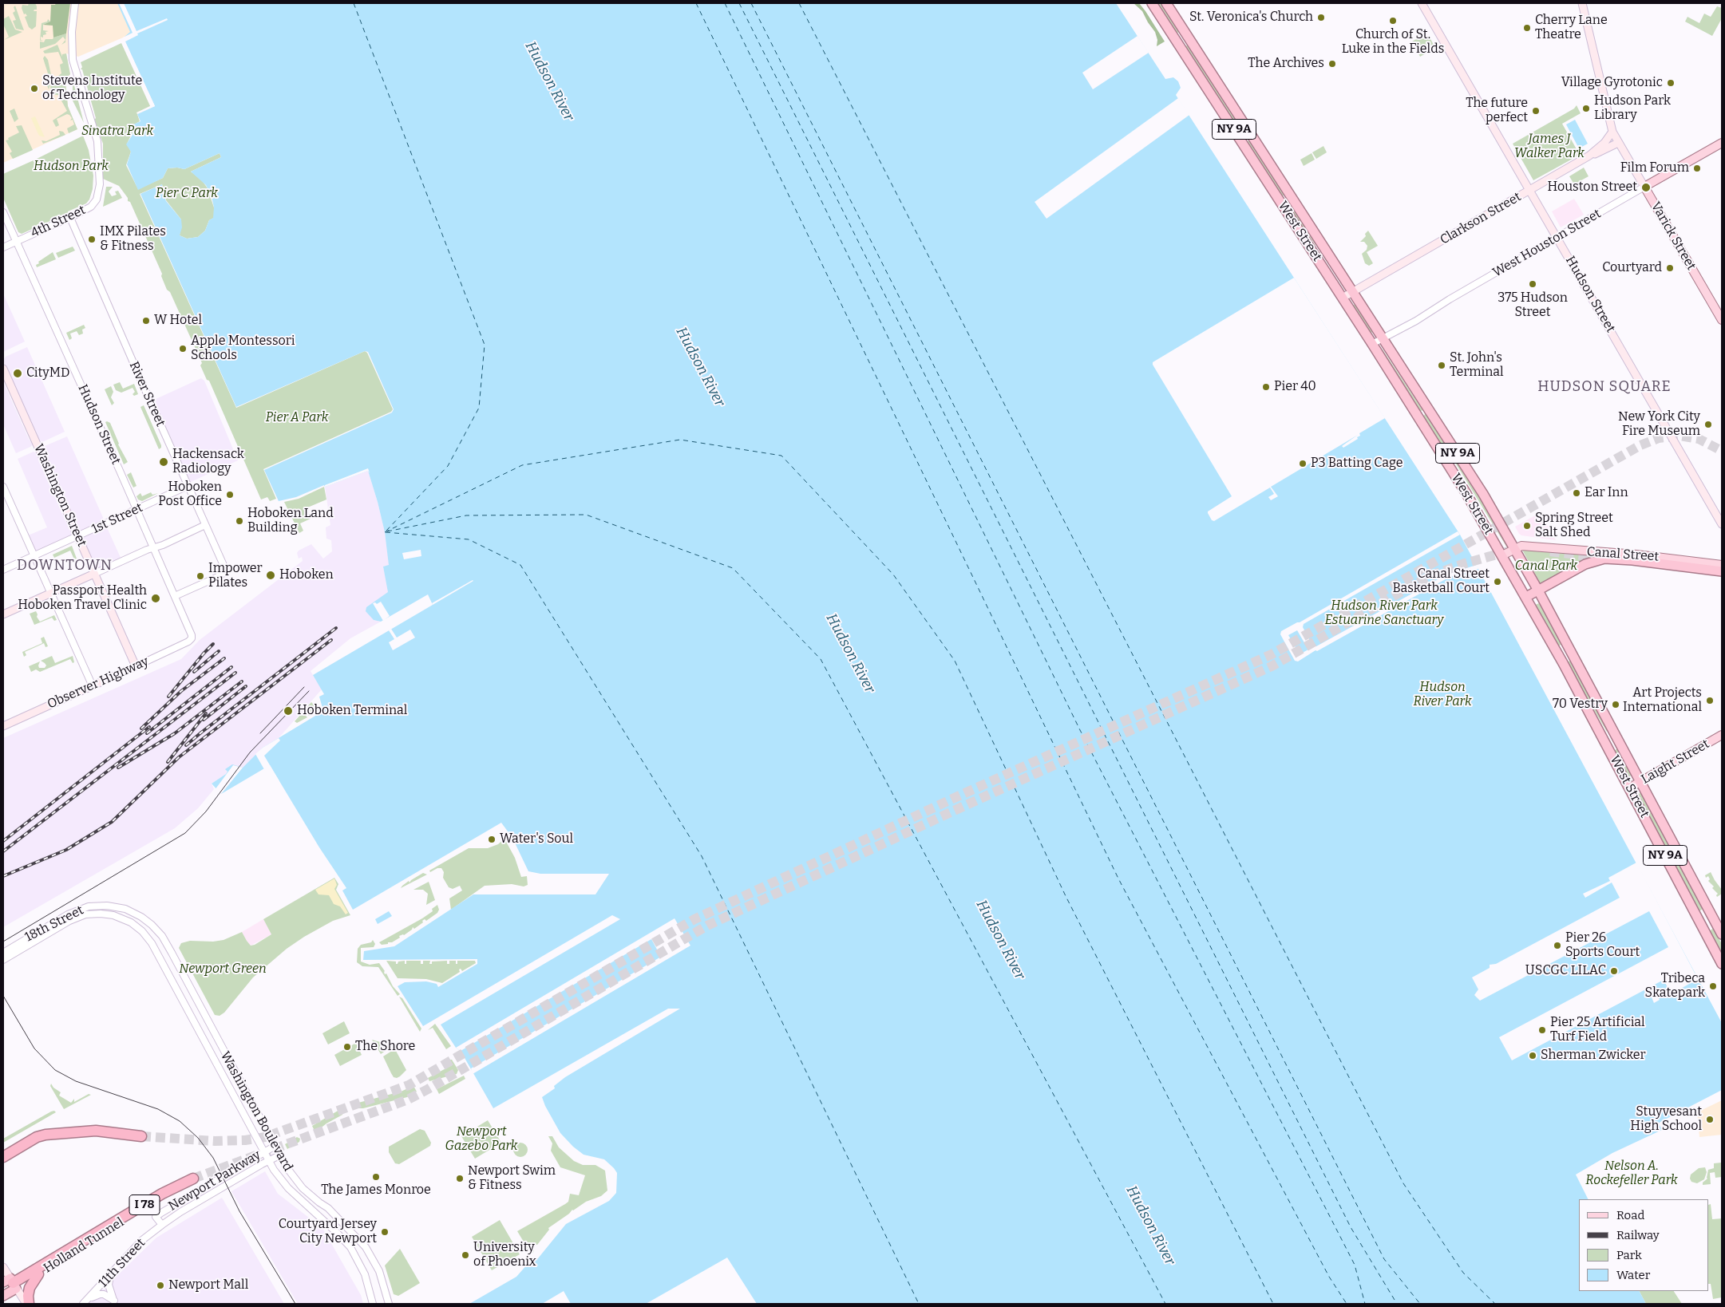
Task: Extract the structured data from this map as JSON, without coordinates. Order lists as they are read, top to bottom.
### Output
{
  "streets": {
    "highway": [
      "NY 9A",
      "West Street",
      "Canal Street",
      "I 78",
      "Holland Tunnel"
    ],
    "main road": [
      "Clarkson Street",
      "Varick Street",
      "West Houston Street",
      "Hudson Street",
      "Washington Street",
      "Observer Highway",
      "Laight Street"
    ],
    "street": [
      "4th Street",
      "River Street",
      "1st Street",
      "18th Street",
      "Washington Boulevard",
      "Newport Parkway",
      "11th Street"
    ]
  },
  "crossings": [
    ["Clarkson Street", "West Street"],
    ["Clarkson Street", "Varick Street"],
    ["Clarkson Street", "Hudson Street"],
    ["4th Street", "Hudson Street"],
    ["4th Street", "River Street"],
    ["West Street", "West Houston Street"],
    ["West Street", "Canal Street"],
    ["West Street", "Laight Street"],
    ["Varick Street", "West Houston Street"],
    ["West Houston Street", "Hudson Street"],
    ["Hudson Street", "River Street"],
    ["Hudson Street", "1st Street"],
    ["Hudson Street", "Observer Highway"],
    ["River Street", "1st Street"],
    ["Washington Street", "1st Street"],
    ["Washington Street", "Observer Highway"],
    ["18th Street", "Washington Boulevard"],
    ["Washington Boulevard", "Newport Parkway"],
    ["Newport Parkway", "11th Street"],
    ["I 78", "Holland Tunnel"]
  ],
  "districts": ["HUDSON SQUARE", "DOWNTOWN"],
  "water": ["Hudson River"],
  "parks": [
    "Sinatra Park",
    "James J Walker Park",
    "Hudson Park",
    "Pier C Park",
    "Pier A Park",
    "Canal Park",
    "Hudson River Park Estuarine Sanctuary",
    "Hudson River Park",
    "Newport Green",
    "Newport Gazebo Park",
    "Nelson A. Rockefeller Park"
  ],
  "places": [
    "St. Veronica's Church",
    "Church of St. Luke in the Fields",
    "Cherry Lane Theatre",
    "The Archives",
    "Village Gyrotonic",
    "Stevens Institute of Technology",
    "Hudson Park Library",
    "The future perfect",
    "Film Forum",
    "Houston Street",
    "IMX Pilates & Fitness",
    "Courtyard",
    "375 Hudson Street",
    "W Hotel",
    "Apple Montessori Schools",
    "St. John's Terminal",
    "CityMD",
    "Pier 40",
    "New York City Fire Museum",
    "Hackensack Radiology",
    "P3 Batting Cage",
    "Ear Inn",
    "Hoboken Post Office",
    "Hoboken Land Building",
    "Spring Street Salt Shed",
    "Hoboken",
    "Impower Pilates",
    "Canal Street Basketball Court",
    "Passport Health Hoboken Travel Clinic",
    "Art Projects International",
    "70 Vestry",
    "Hoboken Terminal",
    "Water's Soul",
    "Pier 26 Sports Court",
    "USCGC LILAC",
    "Tribeca Skatepark",
    "Pier 25 Artificial Turf Field",
    "The Shore",
    "Sherman Zwicker",
    "Stuyvesant High School",
    "The James Monroe",
    "Newport Swim & Fitness",
    "Courtyard Jersey City Newport",
    "University of Phoenix",
    "Newport Mall"
  ],
  "legend": [
    "Road",
    "Railway",
    "Park",
    "Water"
  ]
}
